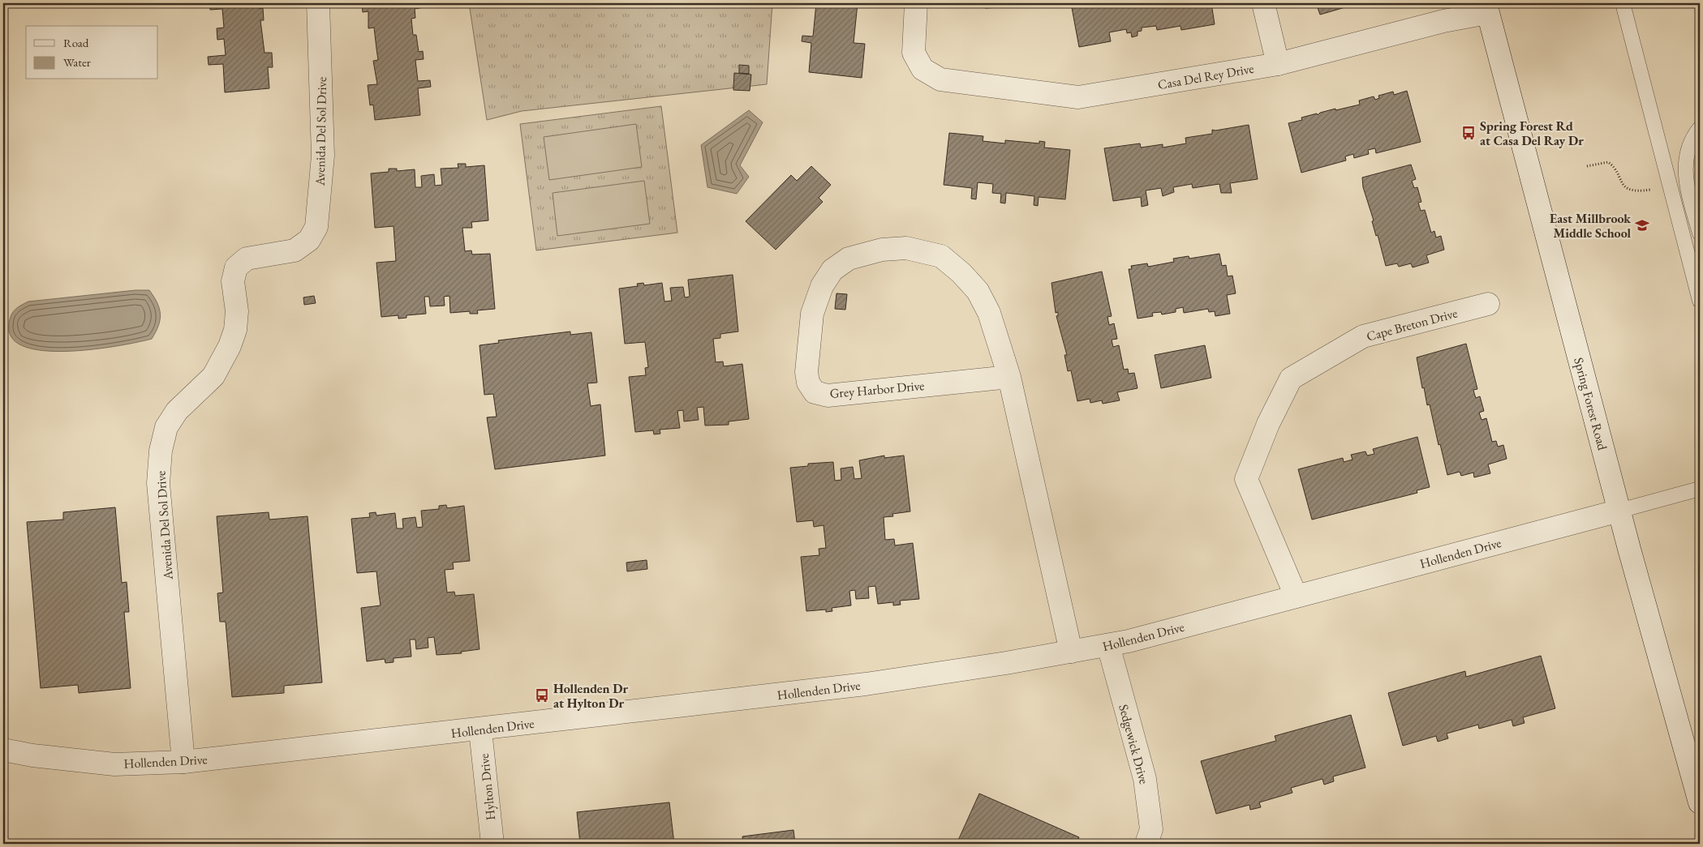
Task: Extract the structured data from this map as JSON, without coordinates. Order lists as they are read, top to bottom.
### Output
{
  "streets": {
    "street": [
      "Casa Del Rey Drive",
      "Avenida Del Sol Drive",
      "Cape Breton Drive",
      "Grey Harbor Drive",
      "Spring Forest Road",
      "Hollenden Drive",
      "Sedgewick Drive",
      "Hylton Drive"
    ]
  },
  "crossings": [
    ["Casa Del Rey Drive", "Spring Forest Road"],
    ["Avenida Del Sol Drive", "Hollenden Drive"],
    ["Cape Breton Drive", "Hollenden Drive"],
    ["Grey Harbor Drive", "Hollenden Drive"],
    ["Spring Forest Road", "Hollenden Drive"],
    ["Hollenden Drive", "Sedgewick Drive"],
    ["Hollenden Drive", "Hylton Drive"]
  ],
  "places": {
    "bus stop": ["Spring Forest Rd at Casa Del Ray Dr", "Hollenden Dr at Hylton Dr"],
    "school or university": ["East Millbrook Middle School"]
  },
  "legend": ["Road", "Water"]
}
